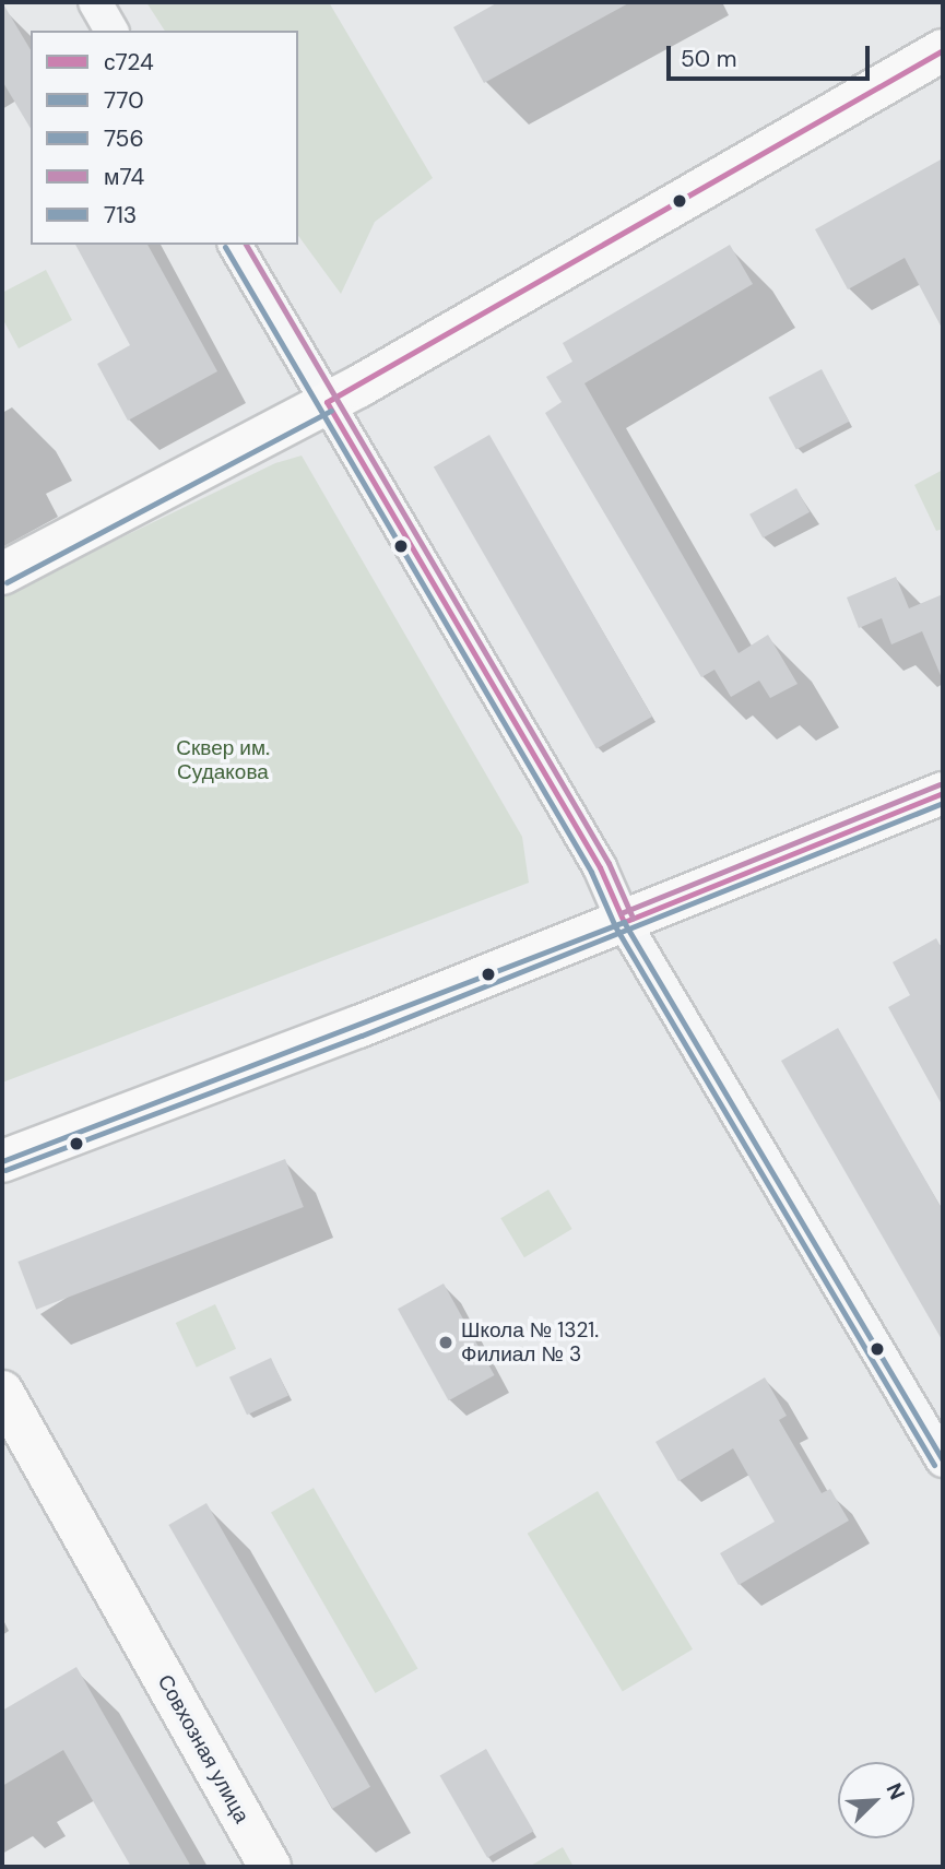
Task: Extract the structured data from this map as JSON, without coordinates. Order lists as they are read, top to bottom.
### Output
{
  "streets": {
    "street": ["Совхозная улица"]
  },
  "parks": ["Сквер им. Судакова"],
  "places": ["Школа № 1321. Филиал № 3"],
  "lines": [
    "transit line с724",
    "transit line м74",
    "transit line 770",
    "transit line 713",
    "transit line 756"
  ],
  "legend": [
    "с724",
    "770",
    "756",
    "м74",
    "713"
  ],
  "scale_bar": "50 m",
  "north": "top right"
}
